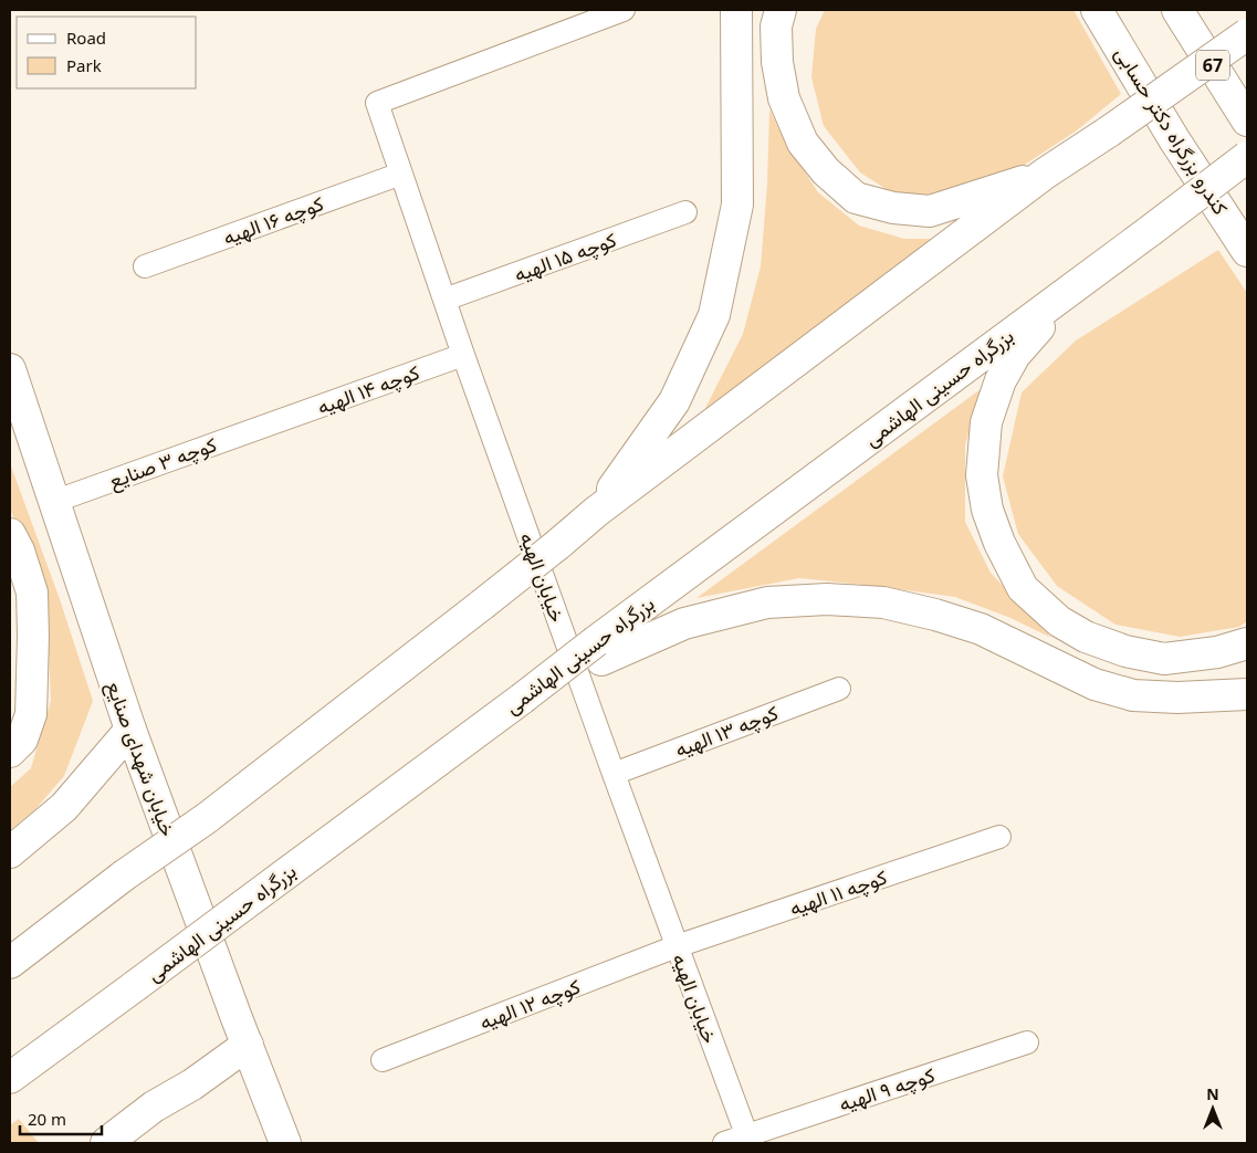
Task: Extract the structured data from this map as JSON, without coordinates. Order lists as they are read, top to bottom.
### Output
{
  "streets": {
    "main road": [
      "67",
      "کندرو بزرگراه دکتر حسابی",
      "بزرگراه حسینی الهاشمی",
      "خیابان شهدای صنایع"
    ],
    "street": [
      "کوچه ۱۶ الهیه",
      "کوچه ۱۵ الهیه",
      "کوچه ۱۴ الهیه",
      "کوچه ۳ صنایع",
      "خیابان الهیه",
      "کوچه ۱۳ الهیه",
      "کوچه ۱۱ الهیه",
      "کوچه ۱۲ الهیه",
      "کوچه ۹ الهیه"
    ]
  },
  "crossings": [
    ["کوچه ۱۶ الهیه", "خیابان الهیه"],
    ["کوچه ۱۵ الهیه", "خیابان الهیه"],
    ["کوچه ۱۴ الهیه", "کوچه ۳ صنایع"],
    ["کوچه ۱۴ الهیه", "خیابان الهیه"],
    ["کوچه ۳ صنایع", "خیابان شهدای صنایع"],
    ["خیابان الهیه", "کوچه ۱۳ الهیه"],
    ["خیابان الهیه", "کوچه ۱۱ الهیه"],
    ["خیابان الهیه", "کوچه ۱۲ الهیه"],
    ["خیابان الهیه", "کوچه ۹ الهیه"],
    ["کوچه ۱۱ الهیه", "کوچه ۱۲ الهیه"]
  ],
  "legend": ["Road", "Park"],
  "scale_bar": "20 m",
  "north": "top"
}
